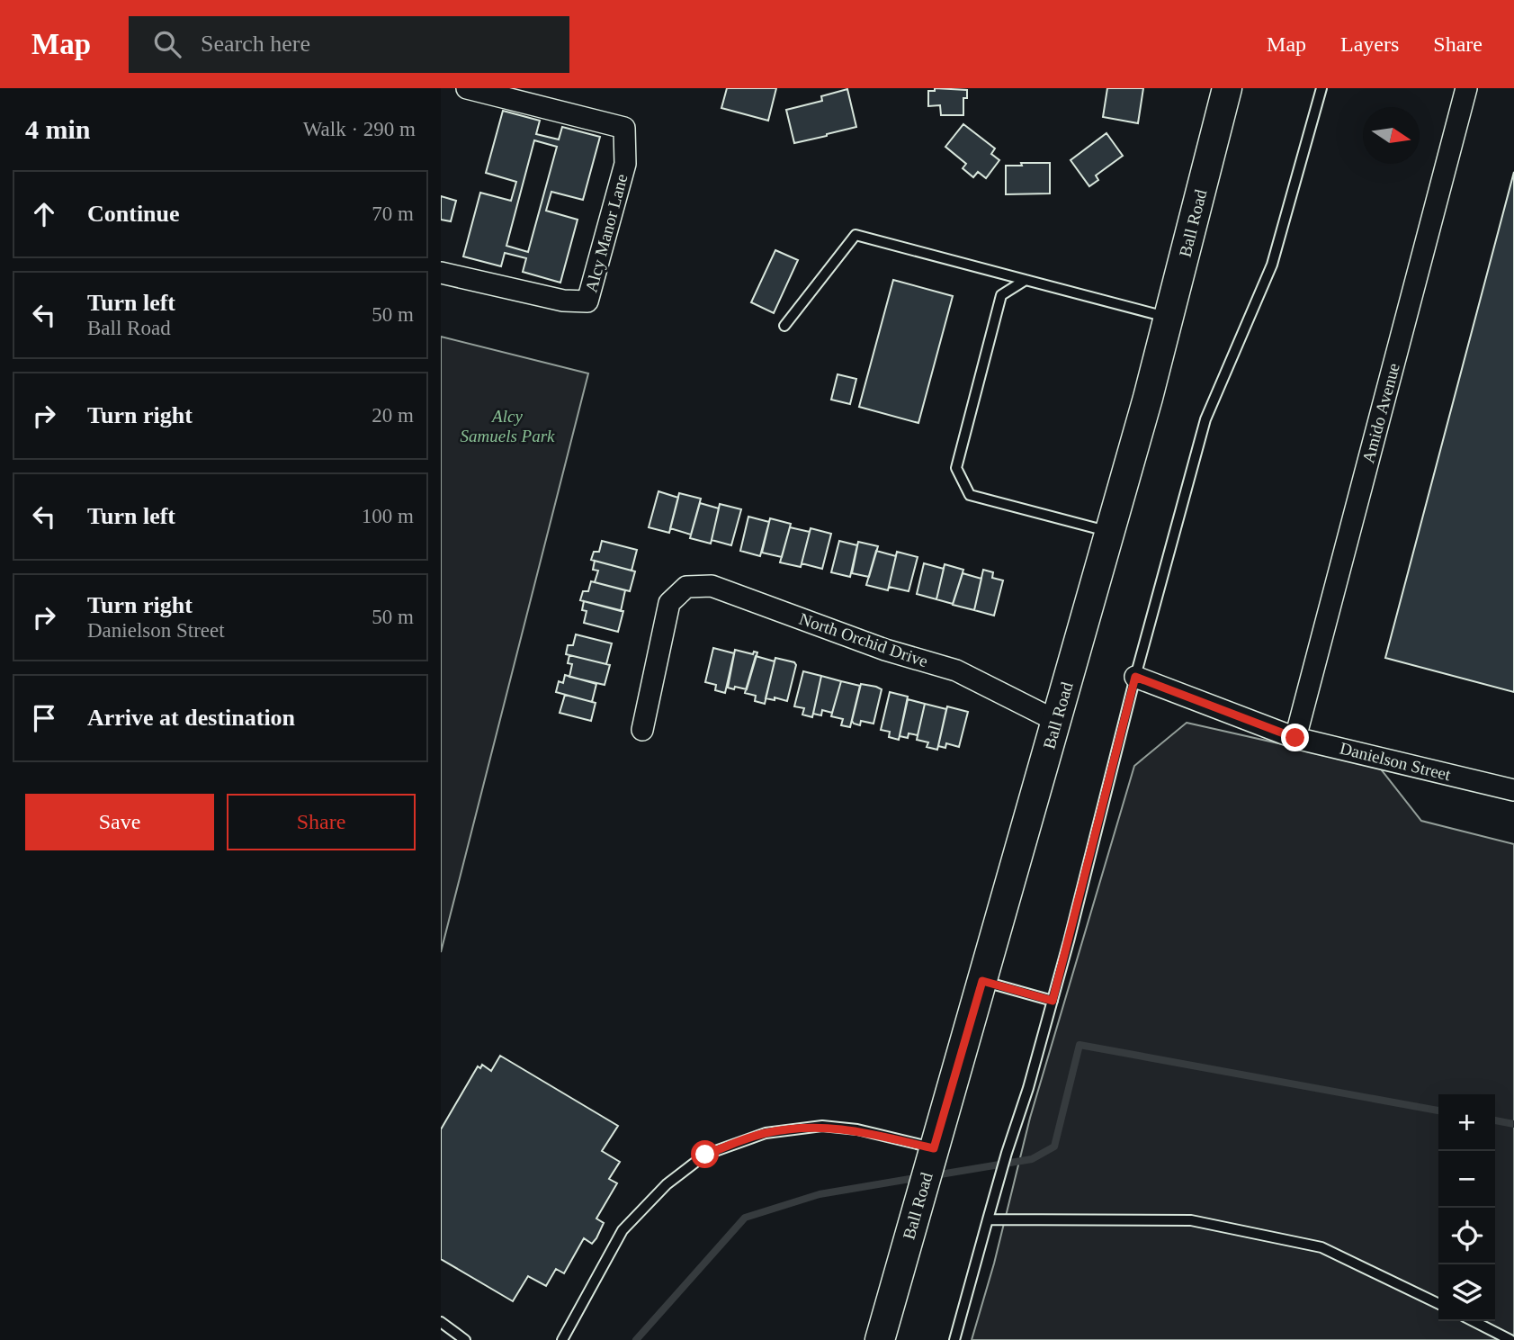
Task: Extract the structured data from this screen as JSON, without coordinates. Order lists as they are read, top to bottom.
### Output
{
  "streets": {
    "main road": ["Ball Road"],
    "street": [
      "Alcy Manor Lane",
      "Amido Avenue",
      "North Orchid Drive",
      "Danielson Street"
    ]
  },
  "crossings": [
    ["Ball Road", "North Orchid Drive"],
    ["Amido Avenue", "Danielson Street"]
  ],
  "parks": ["Alcy Samuels Park"],
  "north": "right",
  "page": {
    "header": "Map",
    "search": "Search here",
    "nav": ["Map", "Layers", "Share"],
    "heading": ["4 min", "Walk · 290 m"],
    "list": [
      ["Continue", "70 m"],
      ["Turn left", "Ball Road", "50 m"],
      ["Turn right", "20 m"],
      ["Turn left", "100 m"],
      ["Turn right", "Danielson Street", "50 m"],
      "Arrive at destination"
    ],
    "buttons": ["Save", "Share"],
    "map_buttons": ["+", "−"]
  }
}
